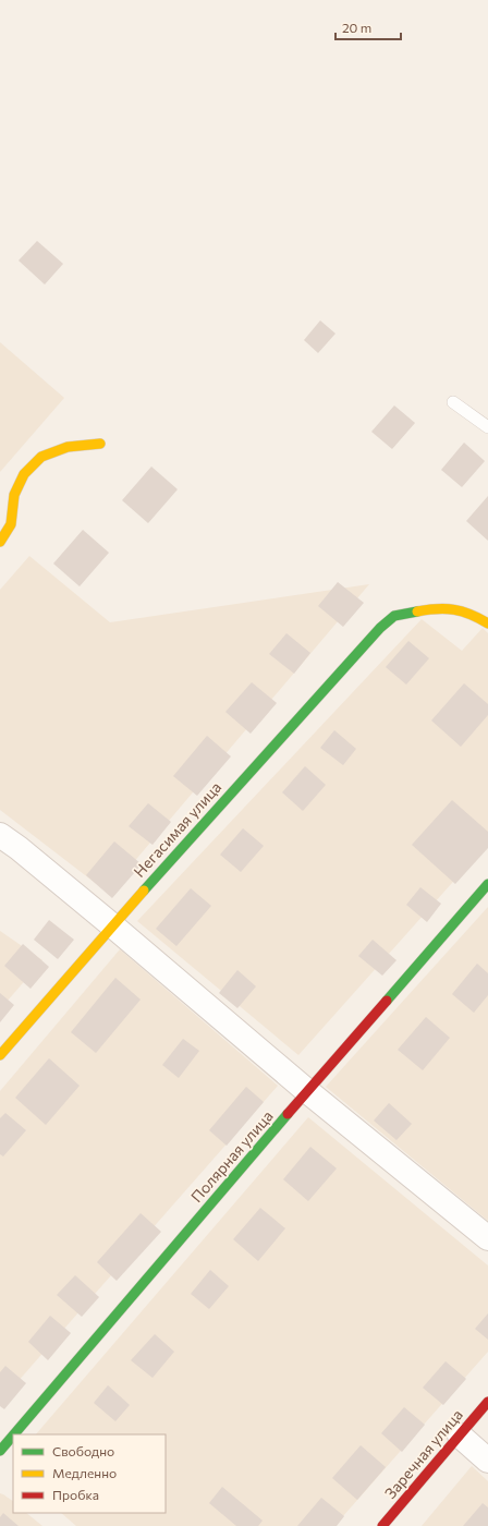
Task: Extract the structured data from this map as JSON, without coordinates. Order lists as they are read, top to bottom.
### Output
{
  "streets": {
    "street": ["Негасимая улица", "Полярная улица", "Заречная улица"]
  },
  "legend": ["Свободно", "Медленно", "Пробка"],
  "scale_bar": "20 m"
}
